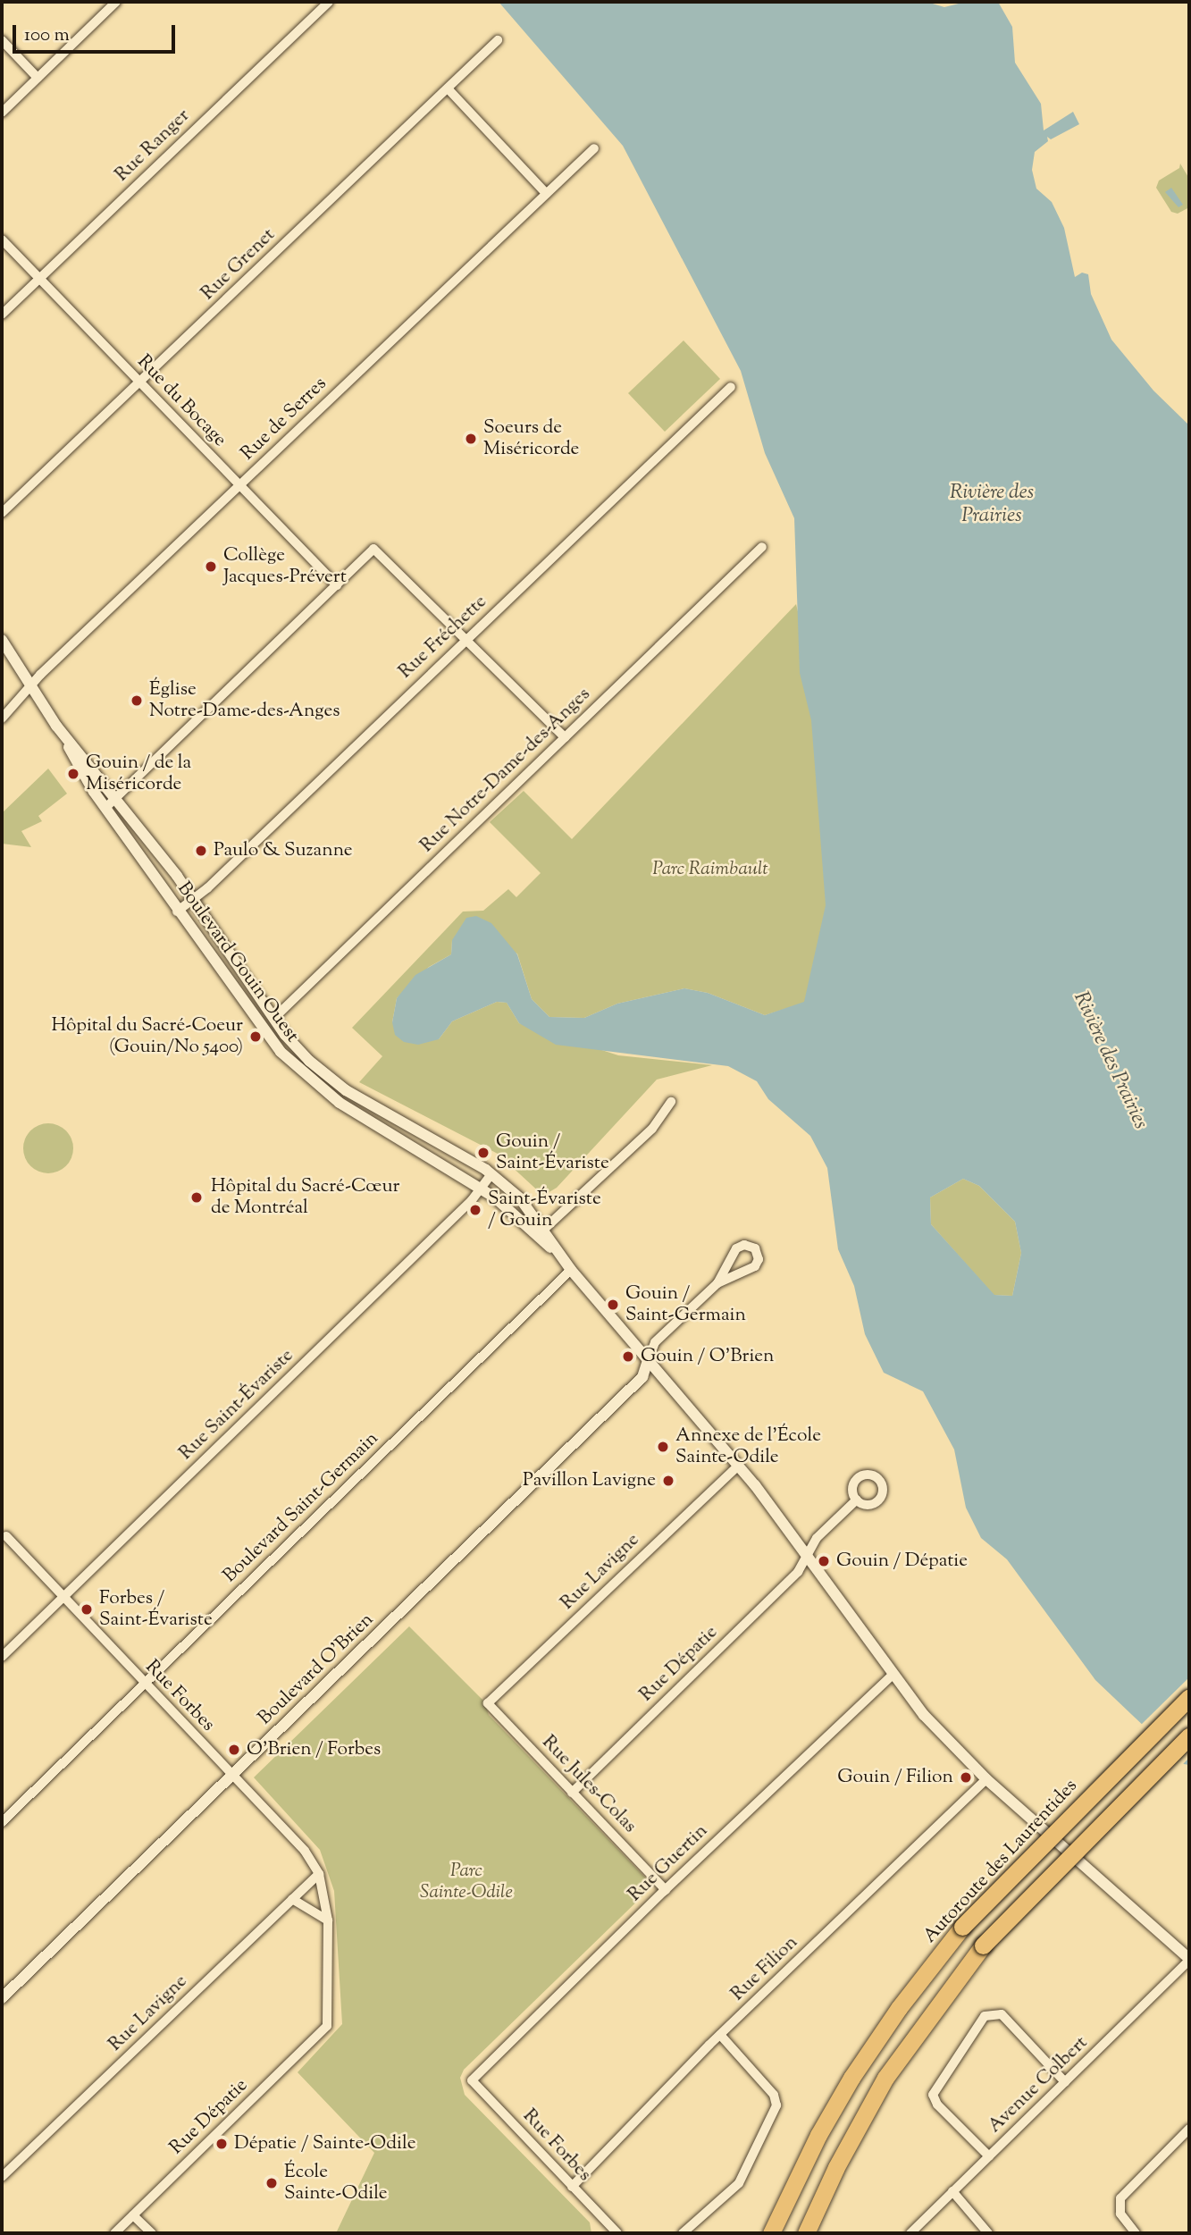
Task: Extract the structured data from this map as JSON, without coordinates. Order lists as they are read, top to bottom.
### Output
{
  "streets": {
    "highway": ["Autoroute des Laurentides"],
    "street": [
      "Rue Ranger",
      "Rue Grenet",
      "Rue du Bocage",
      "Rue de Serres",
      "Rue Fréchette",
      "Rue Notre-Dame-des-Anges",
      "Boulevard Gouin Ouest",
      "Rue Saint-Évariste",
      "Boulevard Saint-Germain",
      "Rue Lavigne",
      "Rue Dépatie",
      "Boulevard O'Brien",
      "Rue Forbes",
      "Rue Jules-Colas",
      "Rue Guertin",
      "Rue Filion",
      "Avenue Colbert"
    ]
  },
  "crossings": [
    ["Rue Ranger", "Rue du Bocage"],
    ["Rue Grenet", "Rue du Bocage"],
    ["Rue du Bocage", "Rue de Serres"],
    ["Rue de Serres", "Boulevard Gouin Ouest"],
    ["Rue Fréchette", "Boulevard Gouin Ouest"],
    ["Rue Notre-Dame-des-Anges", "Boulevard Gouin Ouest"],
    ["Boulevard Gouin Ouest", "Rue Saint-Évariste"],
    ["Boulevard Gouin Ouest", "Boulevard Saint-Germain"],
    ["Boulevard Gouin Ouest", "Rue Lavigne"],
    ["Boulevard Gouin Ouest", "Rue Dépatie"],
    ["Boulevard Gouin Ouest", "Boulevard O'Brien"],
    ["Boulevard Gouin Ouest", "Rue Guertin"],
    ["Boulevard Gouin Ouest", "Rue Filion"],
    ["Boulevard Gouin Ouest", "Avenue Colbert"],
    ["Rue Saint-Évariste", "Rue Forbes"],
    ["Boulevard Saint-Germain", "Rue Forbes"],
    ["Rue Lavigne", "Rue Forbes"],
    ["Rue Lavigne", "Rue Jules-Colas"],
    ["Rue Dépatie", "Rue Forbes"],
    ["Rue Dépatie", "Rue Jules-Colas"],
    ["Boulevard O'Brien", "Rue Forbes"],
    ["Rue Forbes", "Rue Guertin"],
    ["Rue Forbes", "Rue Filion"],
    ["Rue Jules-Colas", "Rue Guertin"]
  ],
  "water": ["Rivière des Prairies"],
  "parks": ["Parc Raimbault", "Parc Sainte-Odile"],
  "places": [
    "Soeurs de Miséricorde",
    "Collège Jacques-Prévert",
    "Église Notre-Dame-des-Anges",
    "Gouin / de la Miséricorde",
    "Paulo & Suzanne",
    "Hôpital du Sacré-Coeur (Gouin/No 5400)",
    "Gouin / Saint-Évariste",
    "Hôpital du Sacré-Cœur de Montréal",
    "Saint-Évariste / Gouin",
    "Gouin / Saint-Germain",
    "Gouin / O'Brien",
    "Annexe de l'École Sainte-Odile",
    "Pavillon Lavigne",
    "Gouin / Dépatie",
    "Forbes / Saint-Évariste",
    "O'Brien / Forbes",
    "Gouin / Filion",
    "Dépatie / Sainte-Odile",
    "École Sainte-Odile"
  ],
  "scale_bar": "100 m"
}
